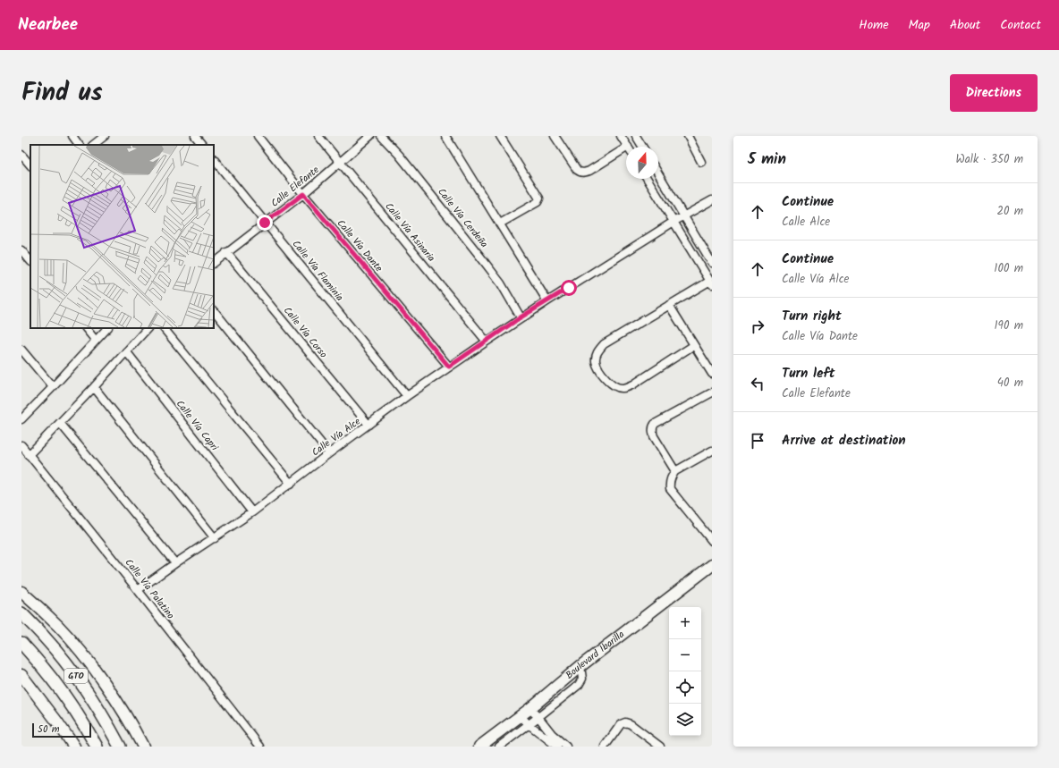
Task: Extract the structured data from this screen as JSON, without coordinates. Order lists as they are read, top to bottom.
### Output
{
  "streets": {
    "main road": ["GTO"],
    "street": [
      "Calle Elefante",
      "Calle Vía Cerdeña",
      "Calle Vía Asinaria",
      "Calle Vía Dante",
      "Calle Vía Flaminia",
      "Calle Vía Corso",
      "Calle Vía Capri",
      "Calle Vía Alce",
      "Calle Vía Palatino",
      "Boulevard Ibarilla"
    ]
  },
  "crossings": [
    ["Calle Elefante", "Calle Vía Asinaria"],
    ["Calle Elefante", "Calle Vía Dante"],
    ["Calle Elefante", "Calle Vía Flaminia"],
    ["Calle Elefante", "Calle Vía Corso"],
    ["Calle Vía Cerdeña", "Calle Vía Alce"],
    ["Calle Vía Asinaria", "Calle Vía Alce"],
    ["Calle Vía Dante", "Calle Vía Alce"],
    ["Calle Vía Flaminia", "Calle Vía Alce"],
    ["Calle Vía Corso", "Calle Vía Alce"],
    ["Calle Vía Capri", "Calle Vía Alce"],
    ["Calle Vía Alce", "Calle Vía Palatino"]
  ],
  "scale_bar": "50 m",
  "north": "top",
  "page": {
    "header": "Nearbee",
    "nav": [
      "Home",
      "Map",
      "About",
      "Contact"
    ],
    "title": "Find us",
    "buttons": "Directions",
    "heading": ["5 min", "Walk · 350 m"],
    "list": [
      ["Continue", "Calle Alce", "20 m"],
      ["Continue", "Calle Vía Alce", "100 m"],
      ["Turn right", "Calle Vía Dante", "190 m"],
      ["Turn left", "Calle Elefante", "40 m"],
      "Arrive at destination"
    ],
    "map_buttons": ["+", "−"],
    "scale": "50 m"
  }
}
